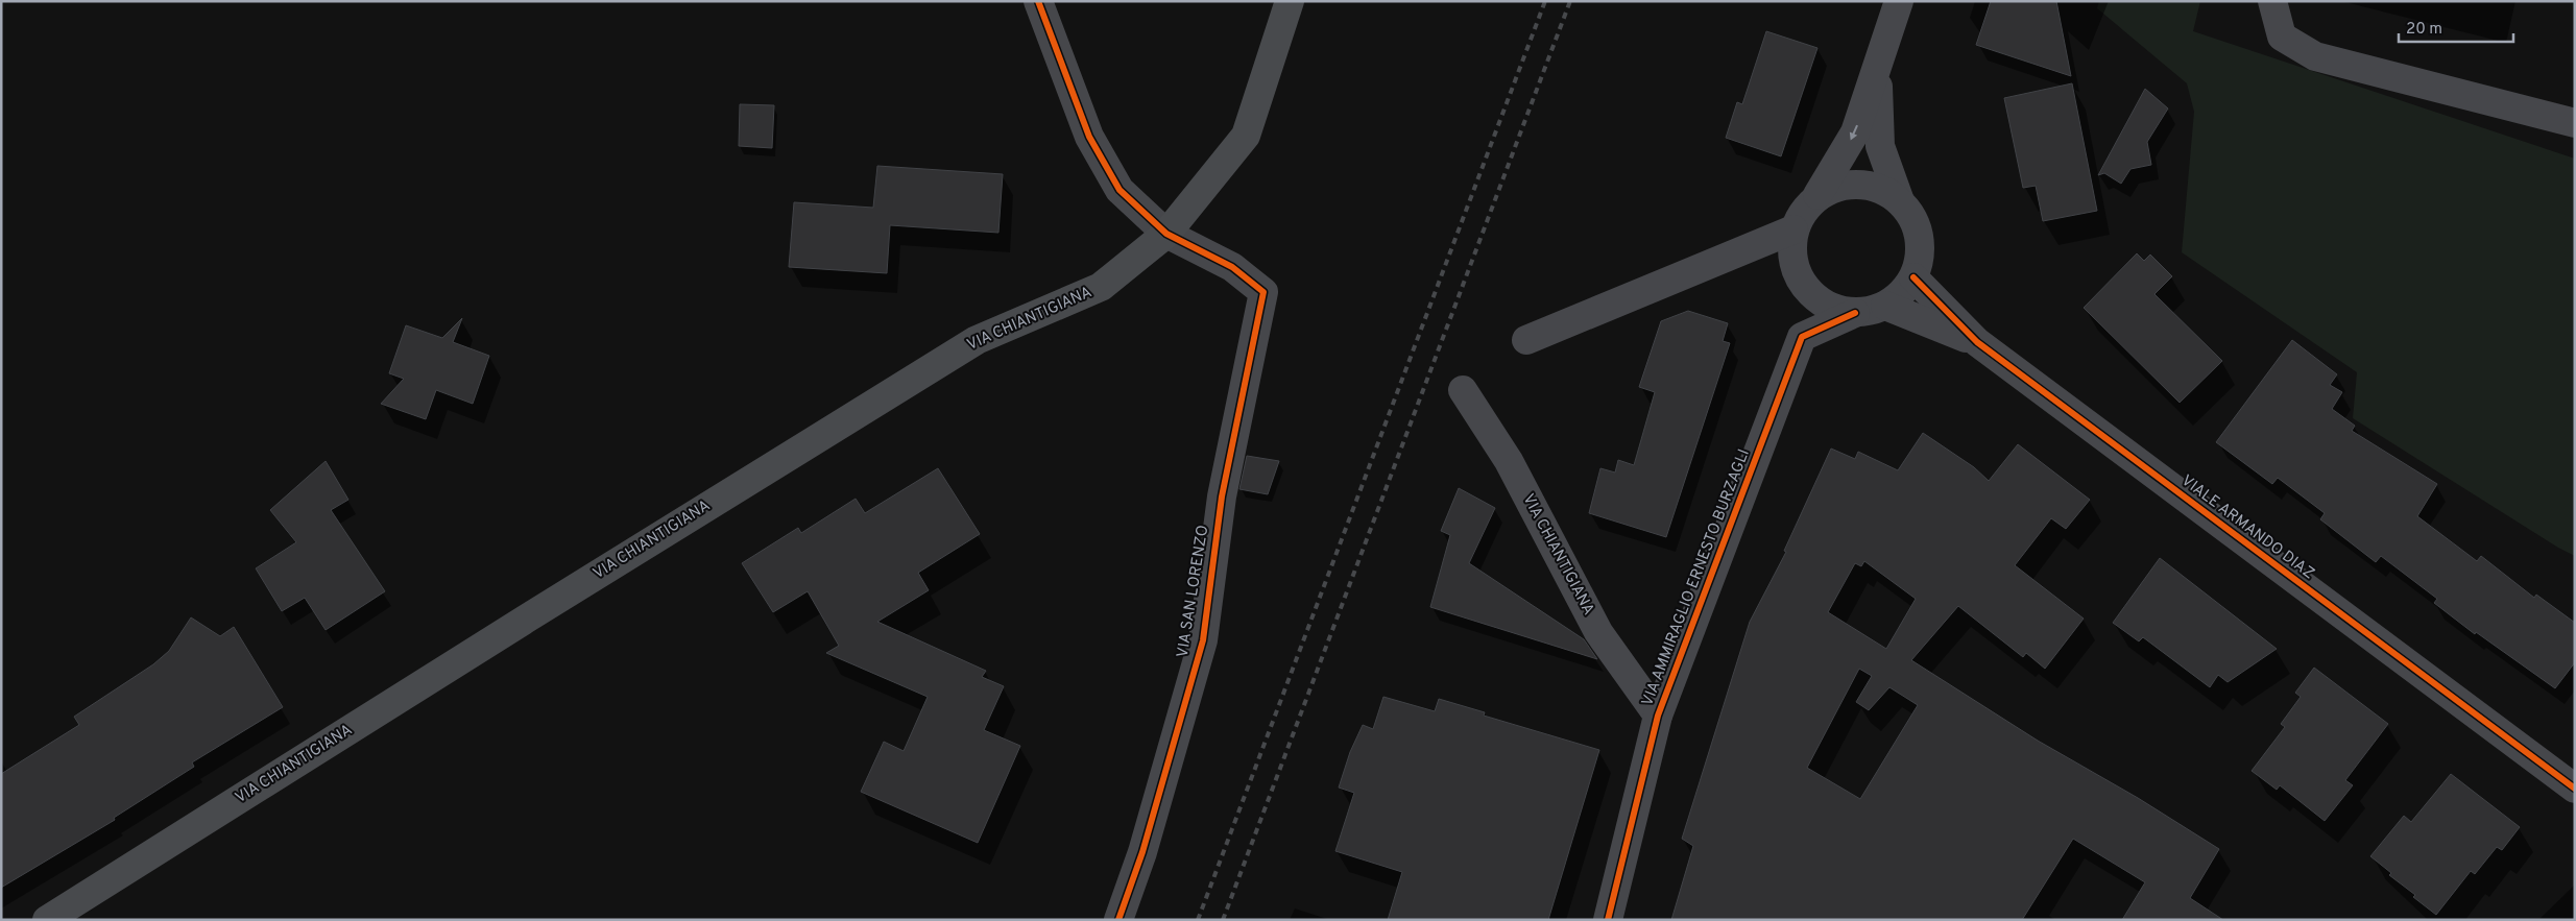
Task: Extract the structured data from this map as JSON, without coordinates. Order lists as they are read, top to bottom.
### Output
{
  "streets": {
    "main road": ["VIA CHIANTIGIANA"],
    "street": ["VIALE ARMANDO DIAZ", "VIA AMMIRAGLIO ERNESTO BURZAGLI", "VIA SAN LORENZO"]
  },
  "crossings": [
    ["VIA CHIANTIGIANA", "VIA AMMIRAGLIO ERNESTO BURZAGLI"],
    ["VIA CHIANTIGIANA", "VIA SAN LORENZO"],
    ["VIALE ARMANDO DIAZ", "VIA AMMIRAGLIO ERNESTO BURZAGLI"]
  ],
  "scale_bar": "20 m"
}
